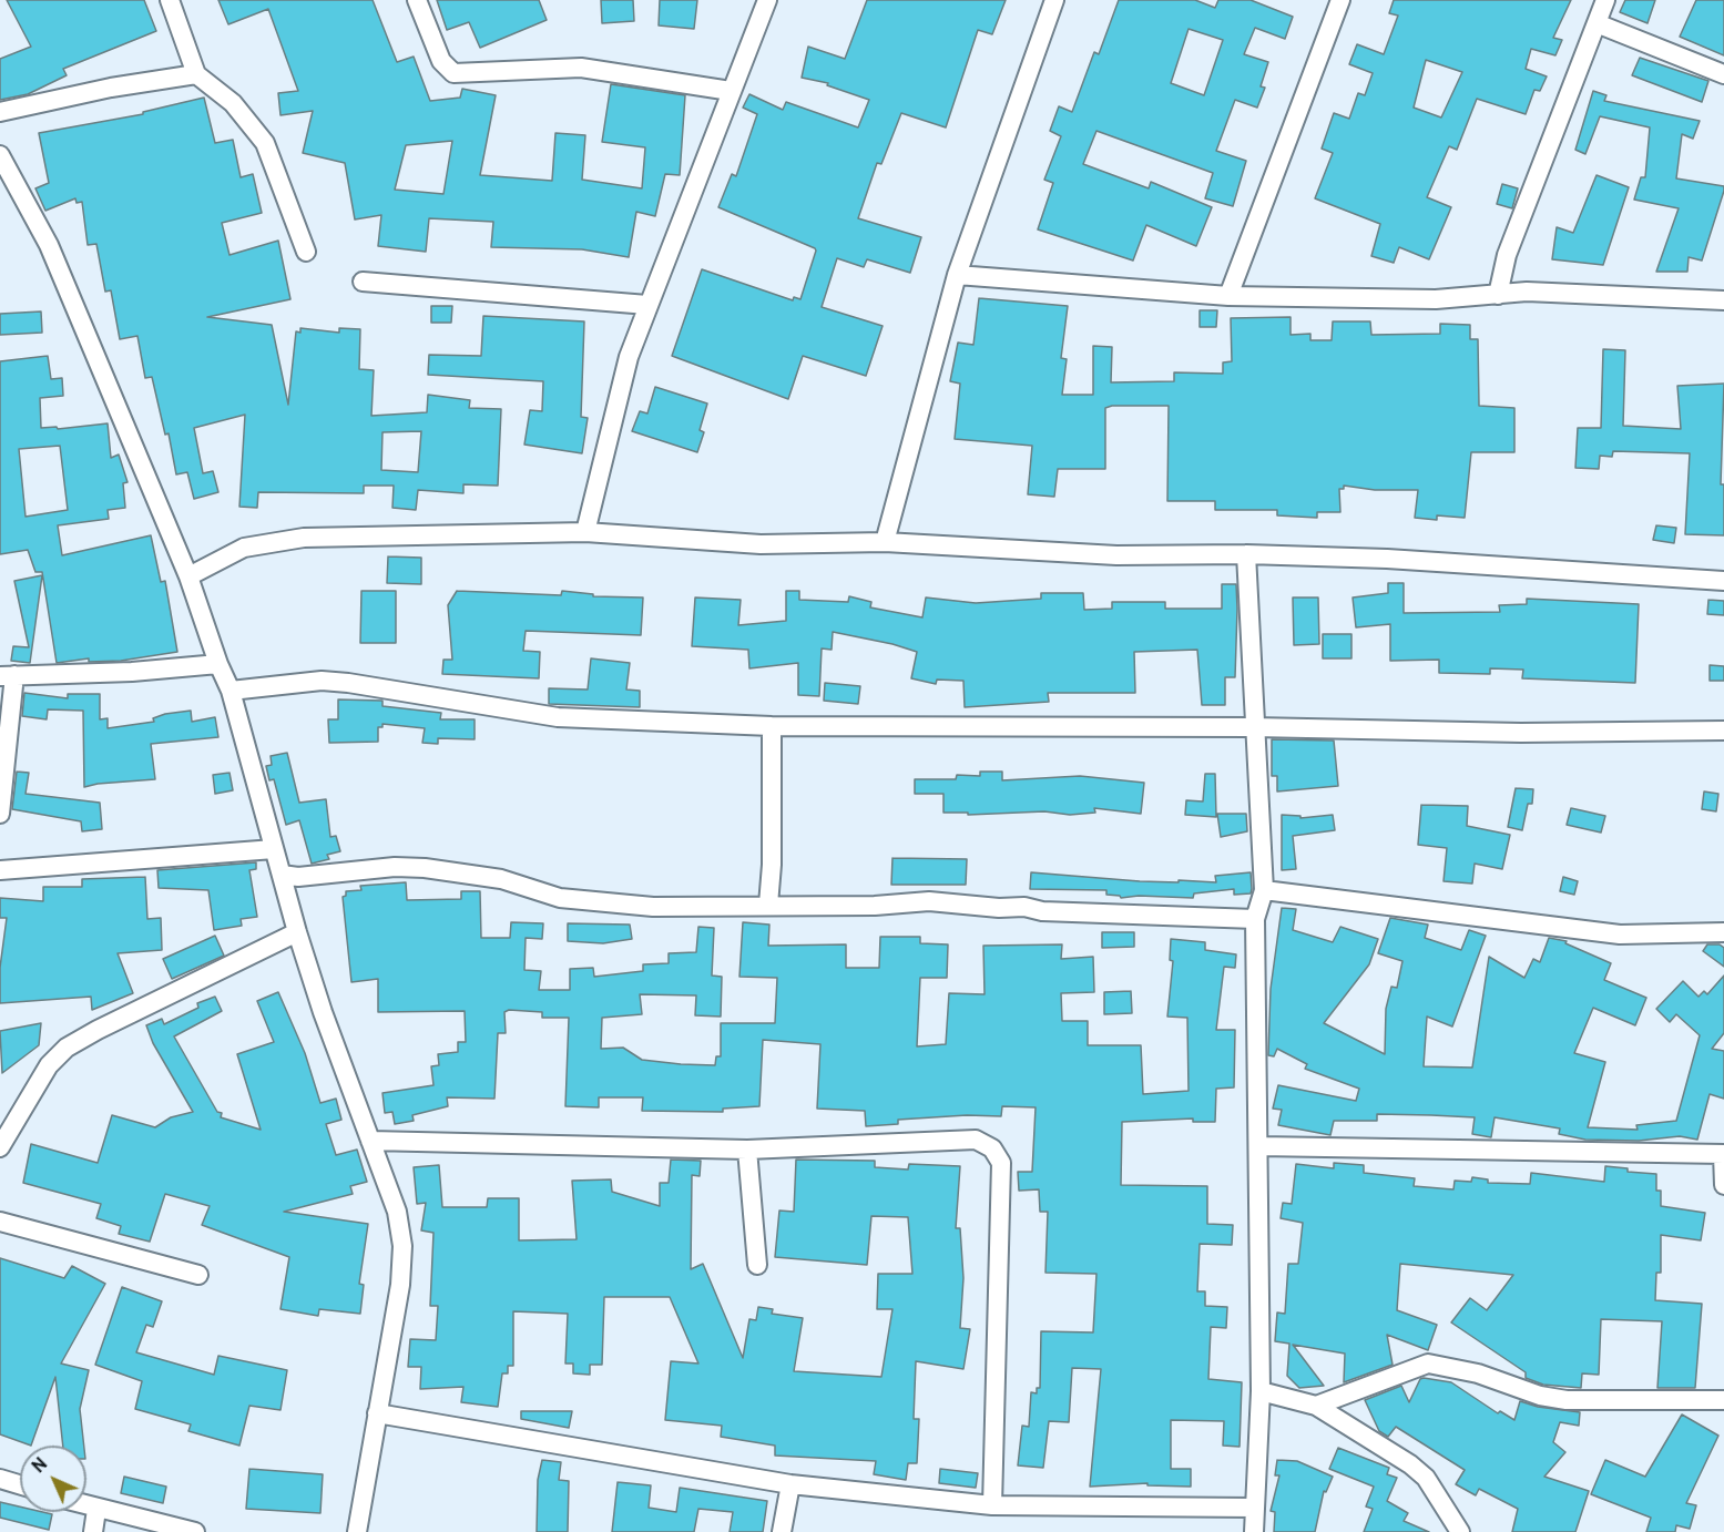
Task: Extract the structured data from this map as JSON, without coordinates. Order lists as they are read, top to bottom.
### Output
{
  "north": "top left"
}
